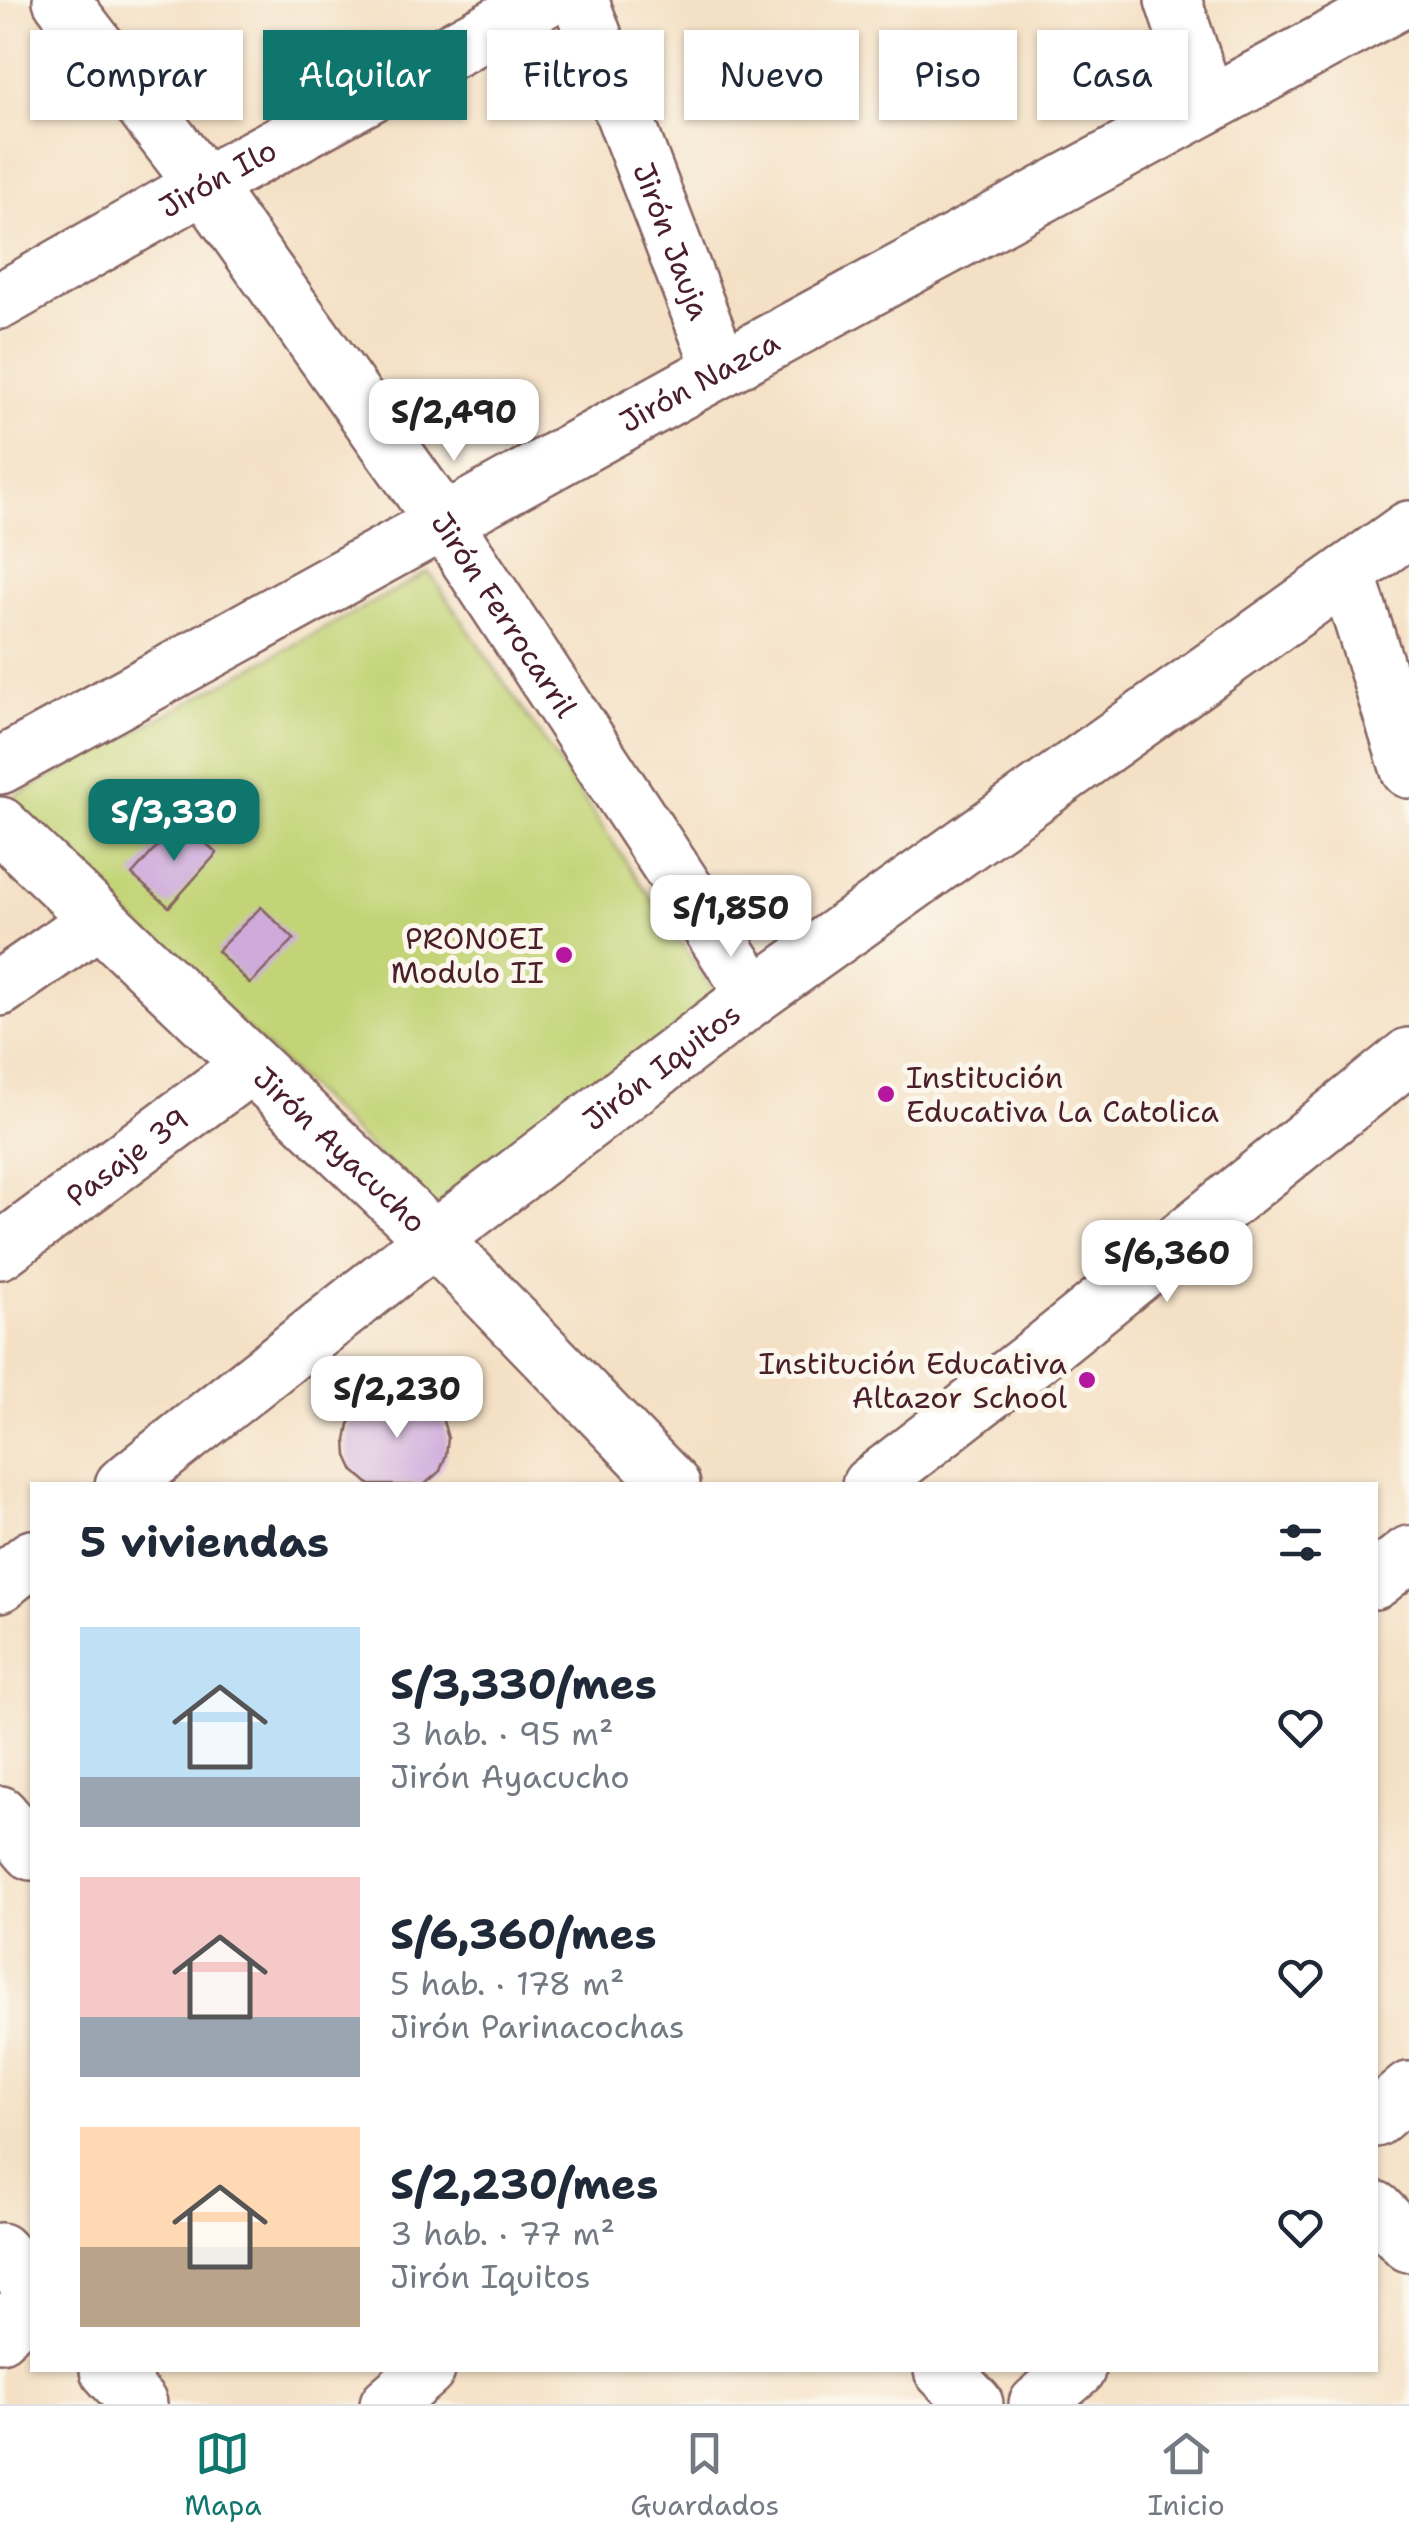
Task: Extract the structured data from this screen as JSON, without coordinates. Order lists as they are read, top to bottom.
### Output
{
  "streets": {
    "street": [
      "Jirón Ilo",
      "Jirón Jauja",
      "Jirón Nazca",
      "Jirón Ferrocarril",
      "Jirón Iquitos",
      "Jirón Ayacucho",
      "Pasaje 39"
    ]
  },
  "crossings": [
    ["Jirón Ilo", "Jirón Ferrocarril"],
    ["Jirón Jauja", "Jirón Nazca"],
    ["Jirón Nazca", "Jirón Ferrocarril"],
    ["Jirón Ferrocarril", "Jirón Iquitos"],
    ["Jirón Iquitos", "Jirón Ayacucho"],
    ["Jirón Ayacucho", "Pasaje 39"]
  ],
  "places": ["PRONOEI Modulo II", "Institución Educativa La Catolica", "Institución Educativa Altazor School"],
  "page": {
    "chip": [
      "Comprar",
      "Alquilar",
      "Filtros",
      "Nuevo",
      "Piso",
      "Casa"
    ],
    "price": [
      "S/2,490",
      "S/3,330",
      "S/1,850",
      "S/6,360",
      "S/2,230"
    ],
    "heading": "5 viviendas",
    "list": [
      {
        "name": "S/3,330/mes",
        "note": "3 hab. · 95 m² · Jirón Ayacucho"
      },
      {
        "name": "S/6,360/mes",
        "note": "5 hab. · 178 m² · Jirón Parinacochas"
      },
      {
        "name": "S/2,230/mes",
        "note": "3 hab. · 77 m² · Jirón Iquitos"
      }
    ],
    "tabs": ["Mapa", "Guardados", "Inicio"]
  }
}
